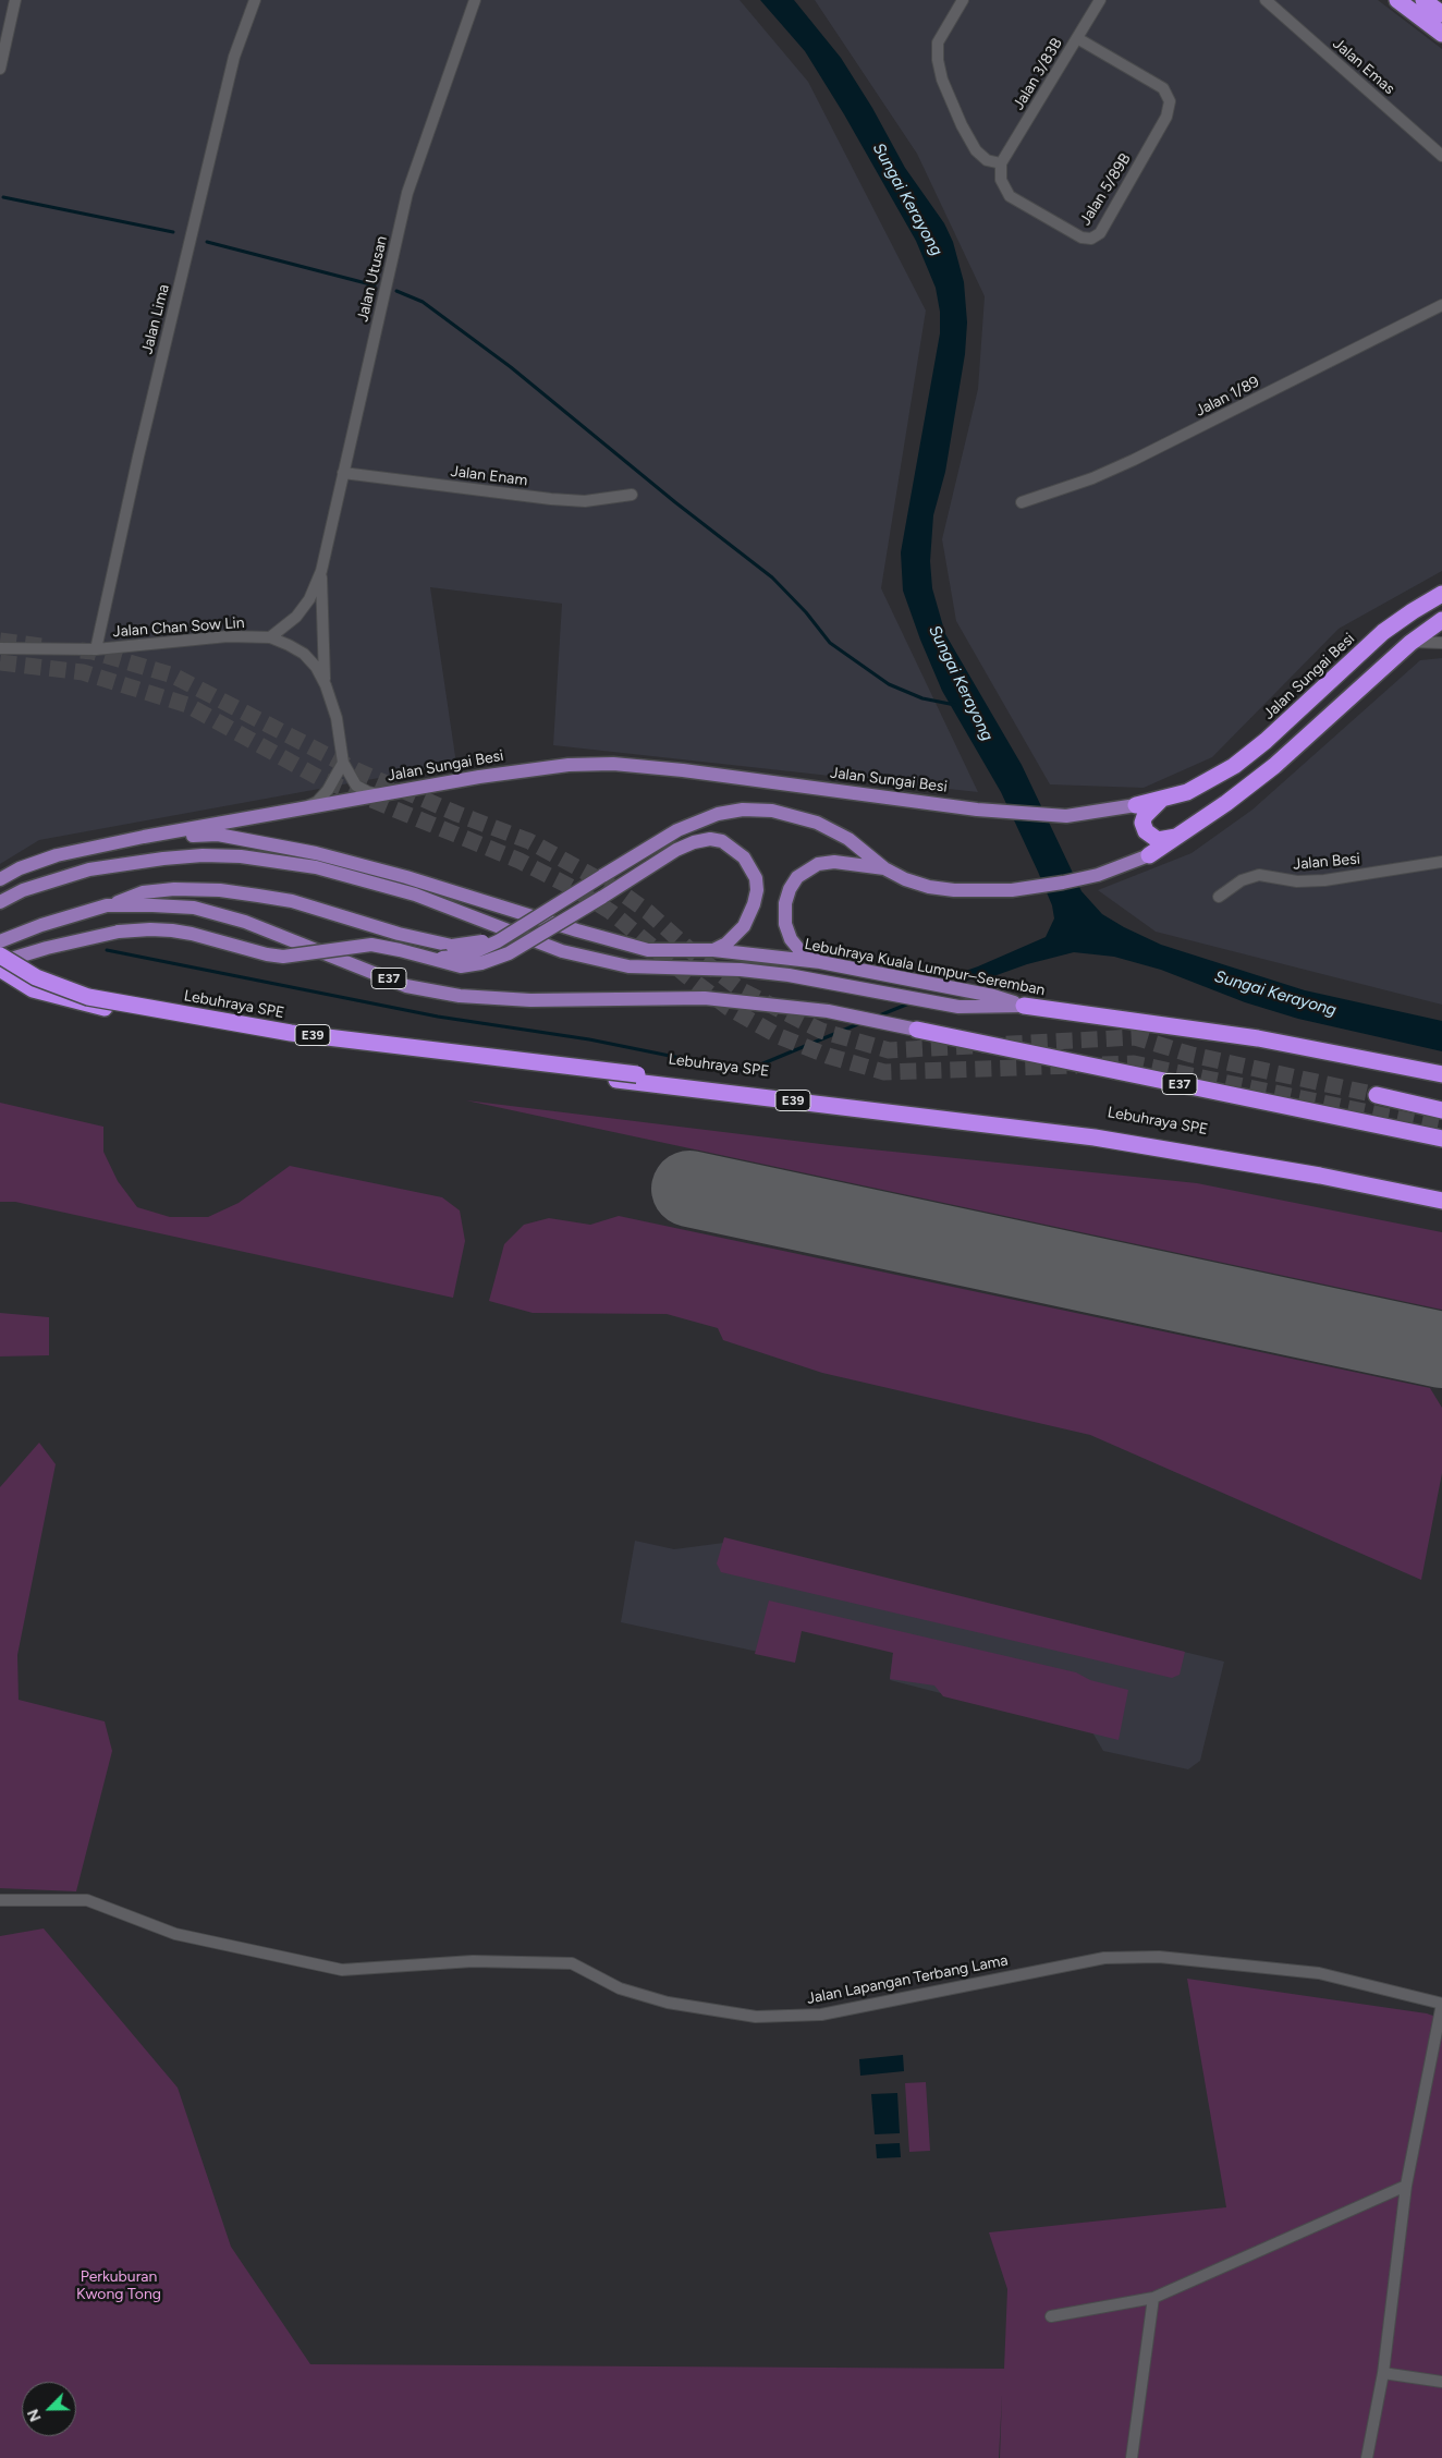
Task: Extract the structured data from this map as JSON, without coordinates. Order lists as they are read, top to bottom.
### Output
{
  "streets": {
    "highway": [
      "Jalan Sungai Besi",
      "Lebuhraya Kuala Lumpur–Seremban",
      "E37",
      "Lebuhraya SPE",
      "E39"
    ],
    "street": [
      "Jalan Emas",
      "Jalan 3/83B",
      "Jalan 5/89B",
      "Jalan Utusan",
      "Jalan Lima",
      "Jalan 1/89",
      "Jalan Enam",
      "Jalan Chan Sow Lin",
      "Jalan Besi",
      "Jalan Lapangan Terbang Lama"
    ]
  },
  "crossings": [
    ["Jalan 3/83B", "Jalan 5/89B"],
    ["Jalan Utusan", "Jalan Enam"],
    ["Jalan Utusan", "Jalan Chan Sow Lin"],
    ["Jalan Lima", "Jalan Chan Sow Lin"],
    ["Jalan Chan Sow Lin", "Jalan Sungai Besi"],
    ["Jalan Sungai Besi", "Lebuhraya Kuala Lumpur–Seremban"]
  ],
  "water": ["Sungai Kerayong"],
  "parks": ["Perkuburan Kwong Tong"],
  "north": "bottom left"
}
